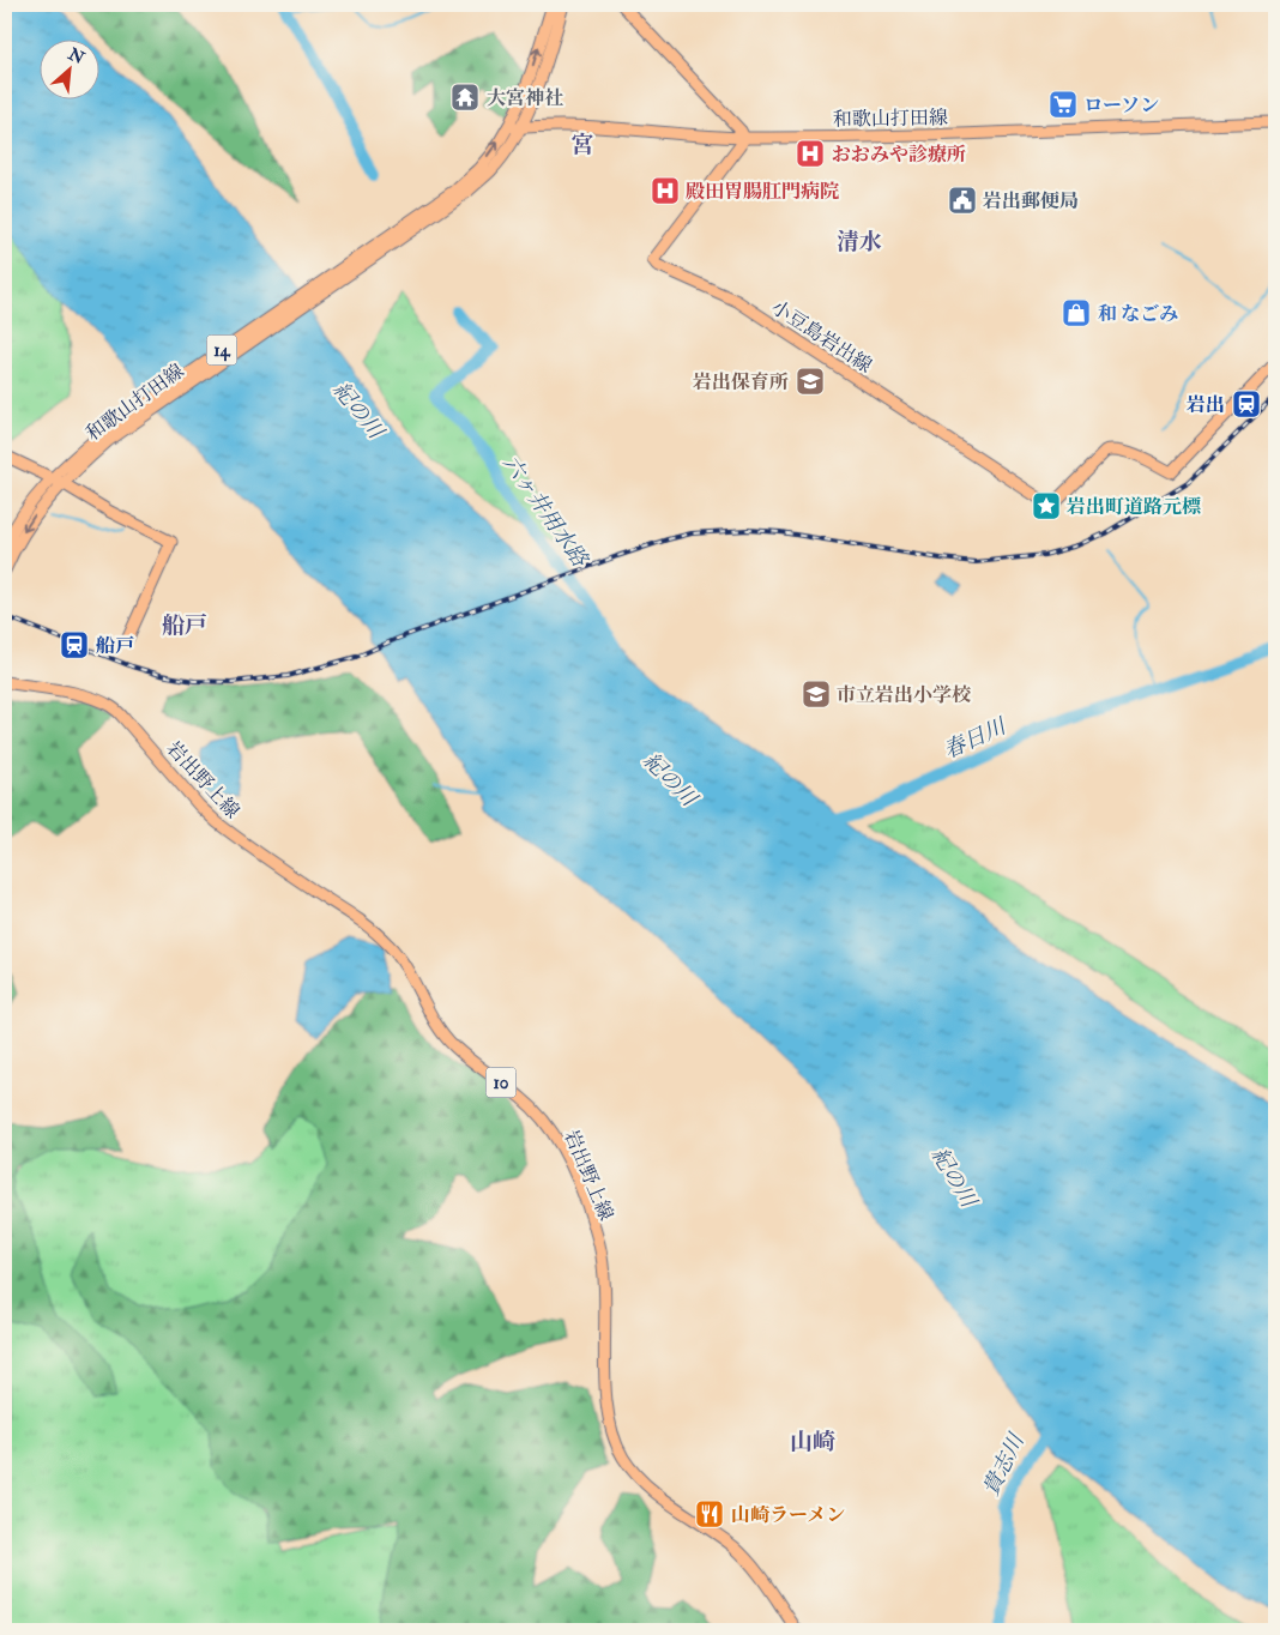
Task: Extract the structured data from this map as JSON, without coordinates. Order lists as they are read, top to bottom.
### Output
{
  "streets": {
    "main road": [
      "和歌山打田線",
      "小豆島岩出線",
      "14",
      "岩出野上線",
      "10"
    ]
  },
  "crossings": [
    ["和歌山打田線", "小豆島岩出線"],
    ["和歌山打田線", "14"]
  ],
  "districts": [
    "宮",
    "清水",
    "船戸",
    "山崎"
  ],
  "water": [
    "紀の川",
    "六ヶ井用水路",
    "春日川",
    "貴志川"
  ],
  "places": {
    "temple": ["大宮神社"],
    "supermarket": ["ローソン"],
    "hospital": ["おおみや診療所", "殿田胃腸肛門病院"],
    "public building": ["岩出郵便局"],
    "shop": ["和 なごみ"],
    "school or university": ["岩出保育所", "市立岩出小学校"],
    "station": ["岩出", "船戸"],
    "place": ["岩出町道路元標"],
    "restaurant": ["山崎ラーメン"]
  },
  "north": "top right"
}
